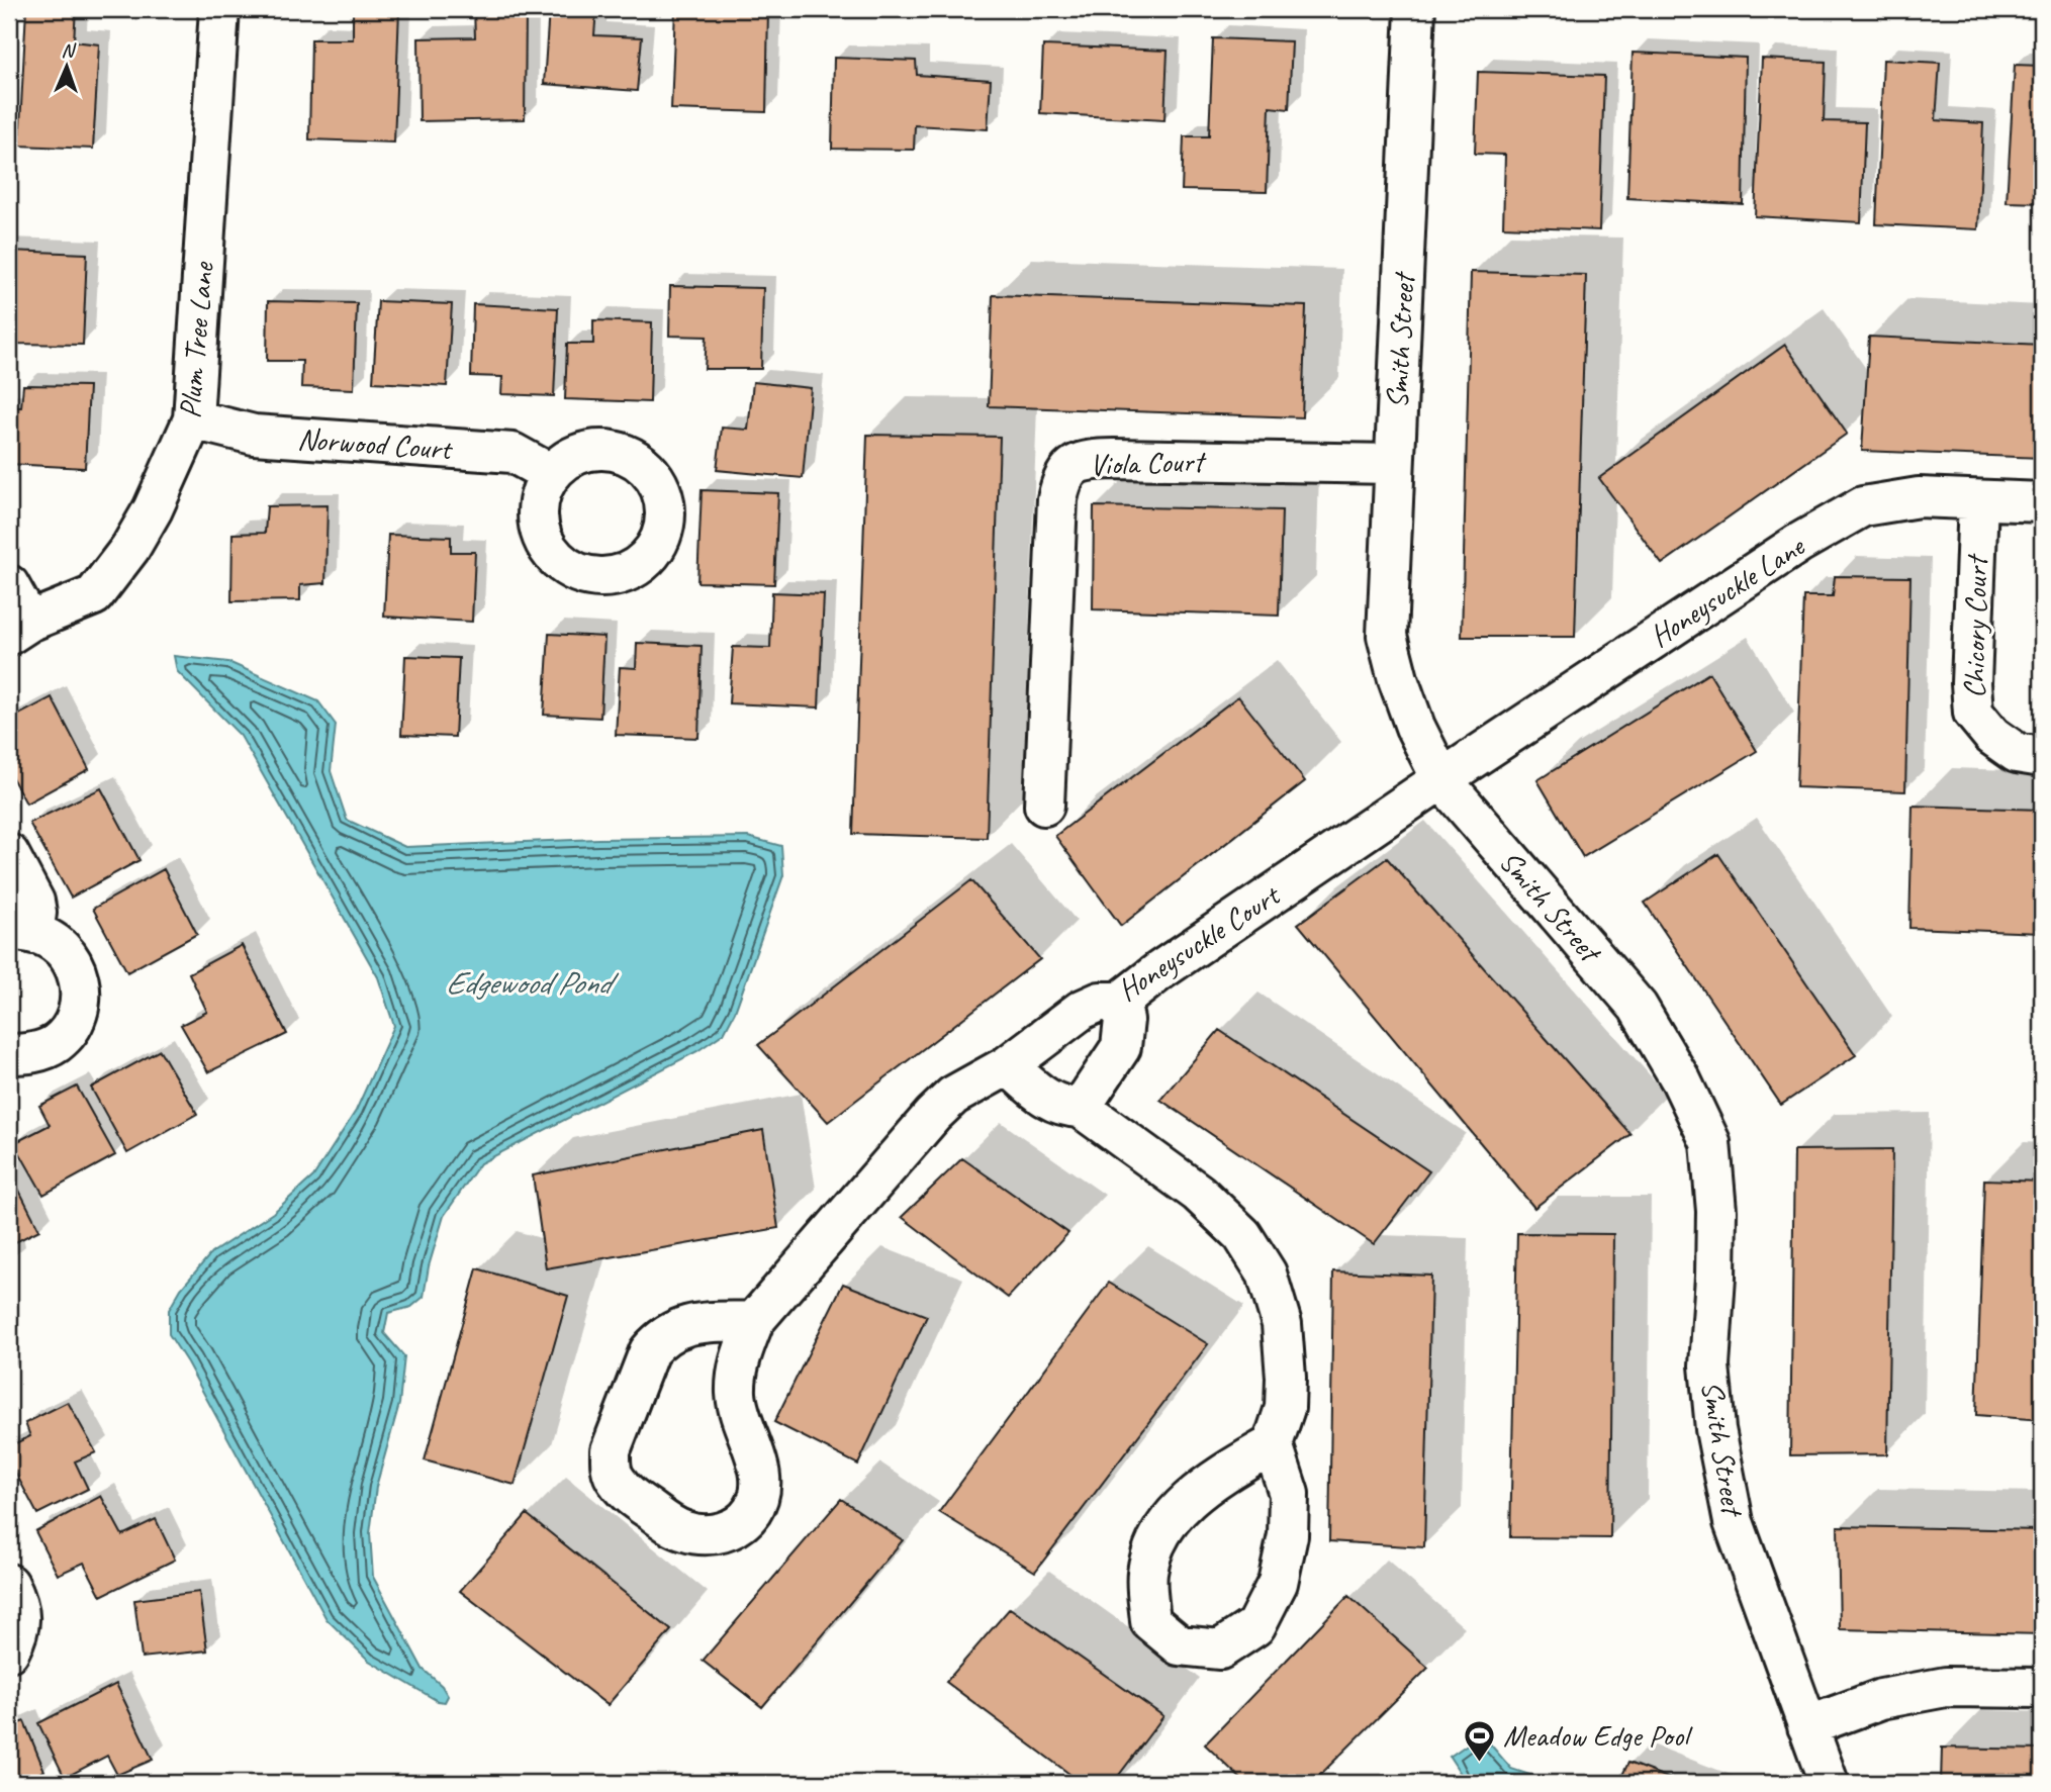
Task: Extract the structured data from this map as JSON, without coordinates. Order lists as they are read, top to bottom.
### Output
{
  "streets": {
    "street": [
      "Plum Tree Lane",
      "Smith Street",
      "Norwood Court",
      "Viola Court",
      "Honeysuckle Lane",
      "Chicory Court",
      "Honeysuckle Court"
    ]
  },
  "crossings": [
    ["Plum Tree Lane", "Norwood Court"],
    ["Smith Street", "Viola Court"],
    ["Smith Street", "Honeysuckle Lane"],
    ["Smith Street", "Honeysuckle Court"],
    ["Honeysuckle Lane", "Chicory Court"],
    ["Honeysuckle Lane", "Honeysuckle Court"]
  ],
  "water": ["Edgewood Pond"],
  "places": {
    "sports": ["Meadow Edge Pool"]
  },
  "north": "top"
}
